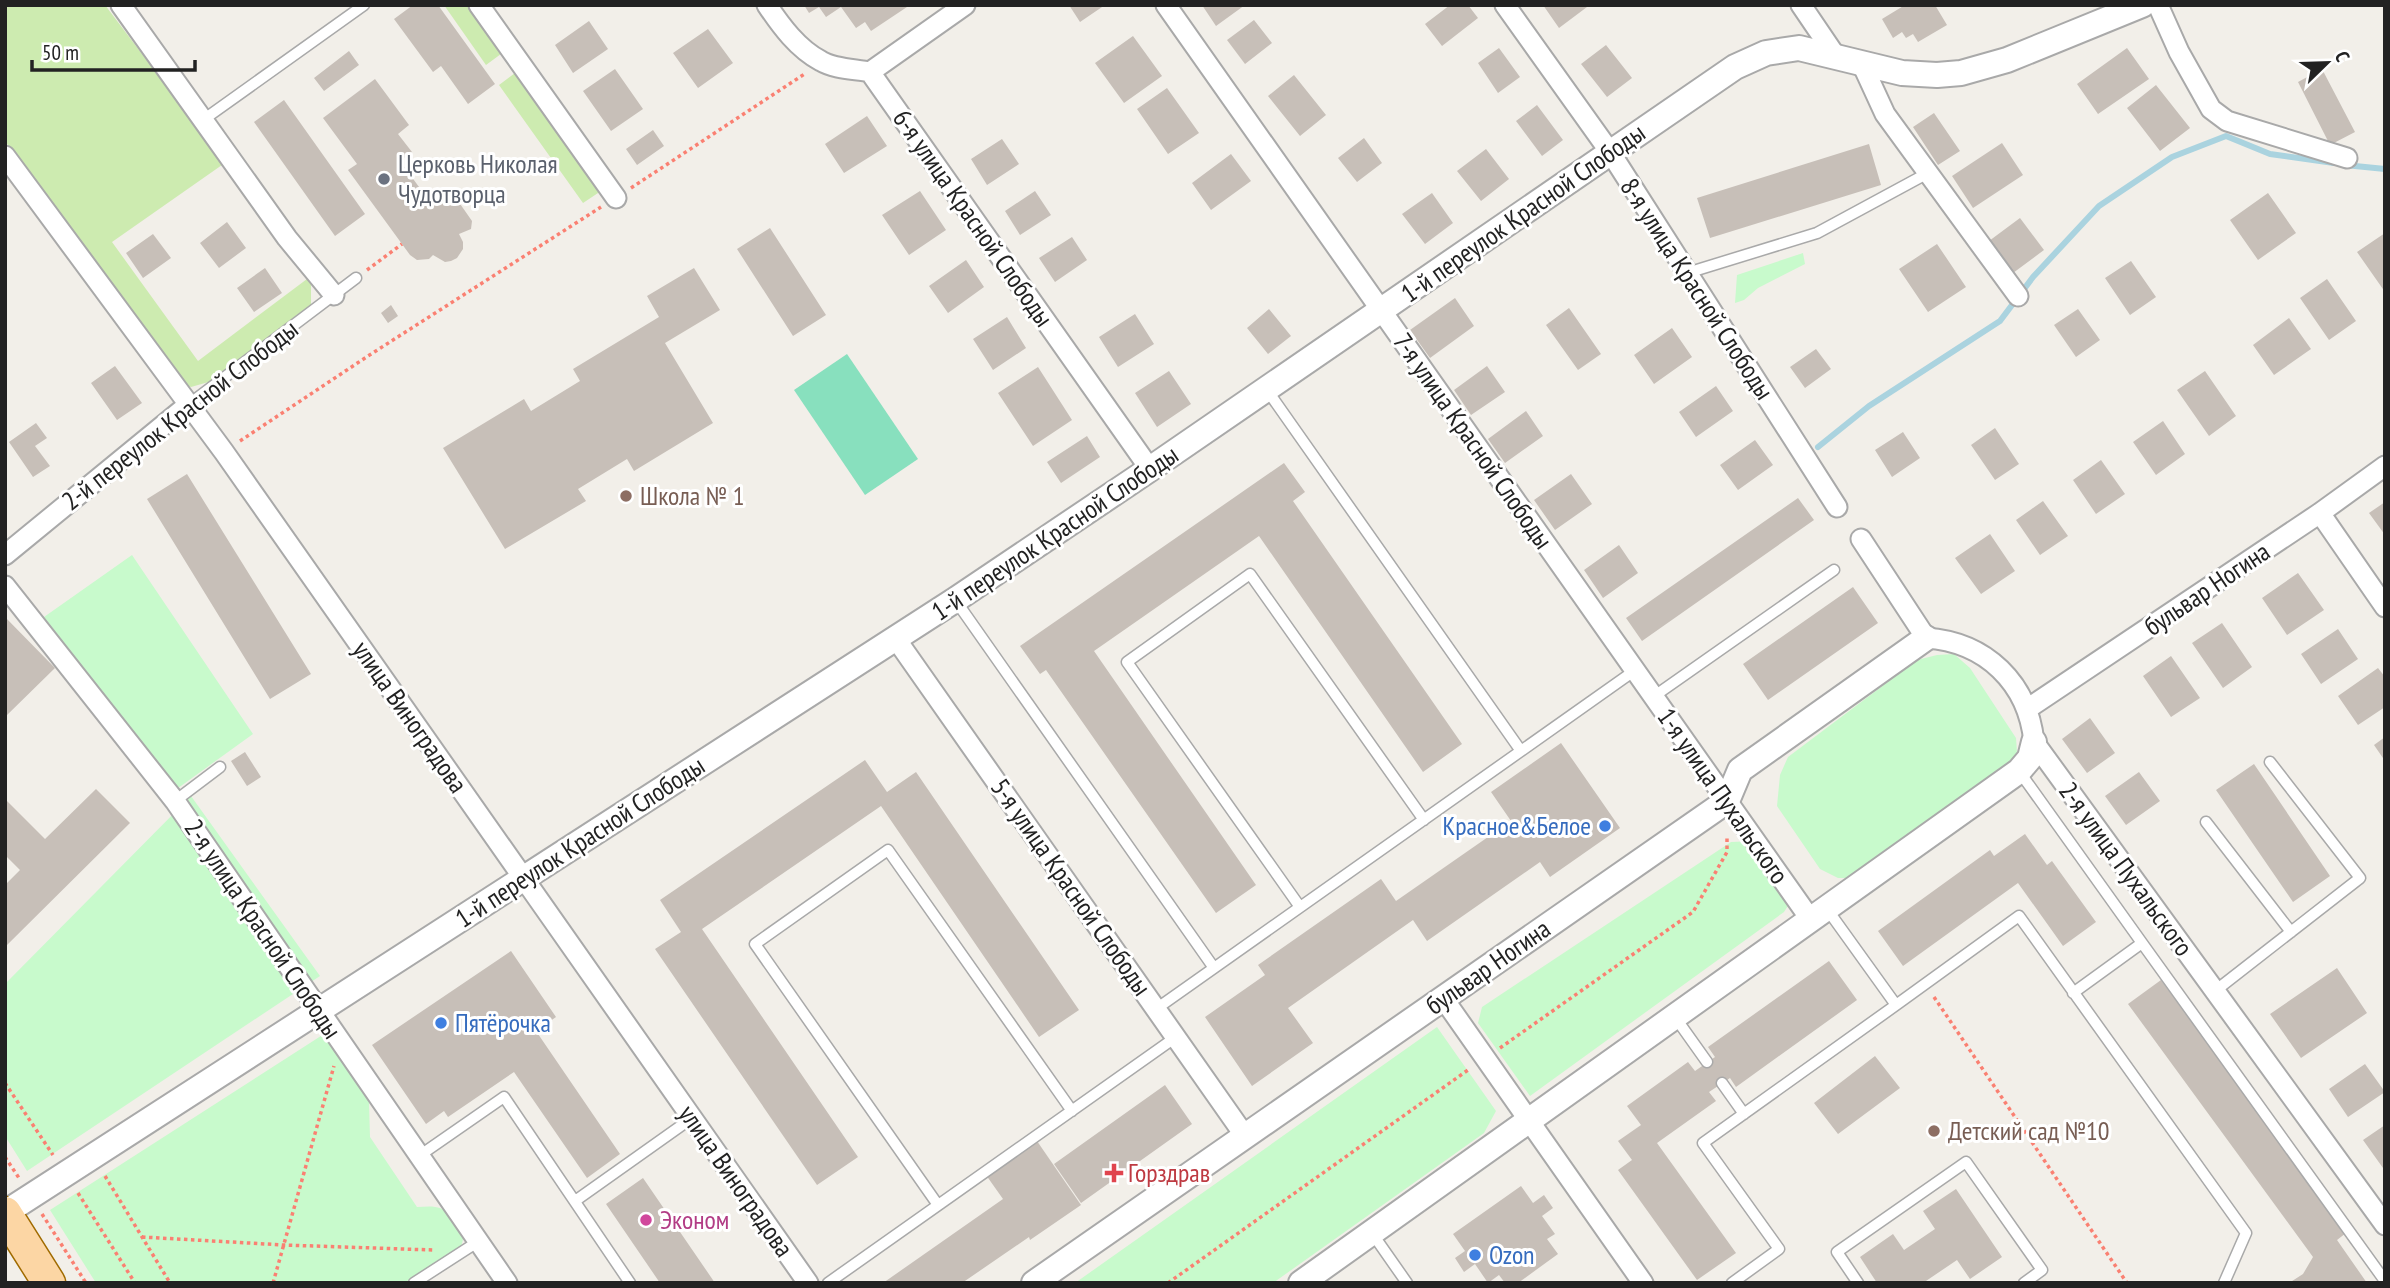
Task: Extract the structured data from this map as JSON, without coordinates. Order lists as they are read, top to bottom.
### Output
{
  "streets": {
    "street": [
      "1-й переулок Красной Слободы",
      "6-я улица Красной Слободы",
      "8-я улица Красной Слободы",
      "2-й переулок Красной Слободы",
      "7-я улица Красной Слободы",
      "бульвар Ногина",
      "улица Виноградова",
      "1-я улица Пухальского",
      "2-я улица Пухальского",
      "5-я улица Красной Слободы",
      "2-я улица Красной Слободы"
    ]
  },
  "crossings": [
    ["1-й переулок Красной Слободы", "6-я улица Красной Слободы"],
    ["1-й переулок Красной Слободы", "8-я улица Красной Слободы"],
    ["1-й переулок Красной Слободы", "7-я улица Красной Слободы"],
    ["1-й переулок Красной Слободы", "улица Виноградова"],
    ["1-й переулок Красной Слободы", "5-я улица Красной Слободы"],
    ["1-й переулок Красной Слободы", "2-я улица Красной Слободы"],
    ["2-й переулок Красной Слободы", "улица Виноградова"],
    ["7-я улица Красной Слободы", "1-я улица Пухальского"],
    ["бульвар Ногина", "1-я улица Пухальского"],
    ["бульвар Ногина", "2-я улица Пухальского"],
    ["бульвар Ногина", "5-я улица Красной Слободы"]
  ],
  "places": {
    "other": [
      "Церковь Николая Чудотворца",
      "Школа № 1",
      "Красное&Белое",
      "Пятёрочка",
      "Детский сад №10",
      "Эконом",
      "Ozon"
    ],
    "health": ["Горздрав"]
  },
  "scale_bar": "50 m",
  "north": "top right"
}
